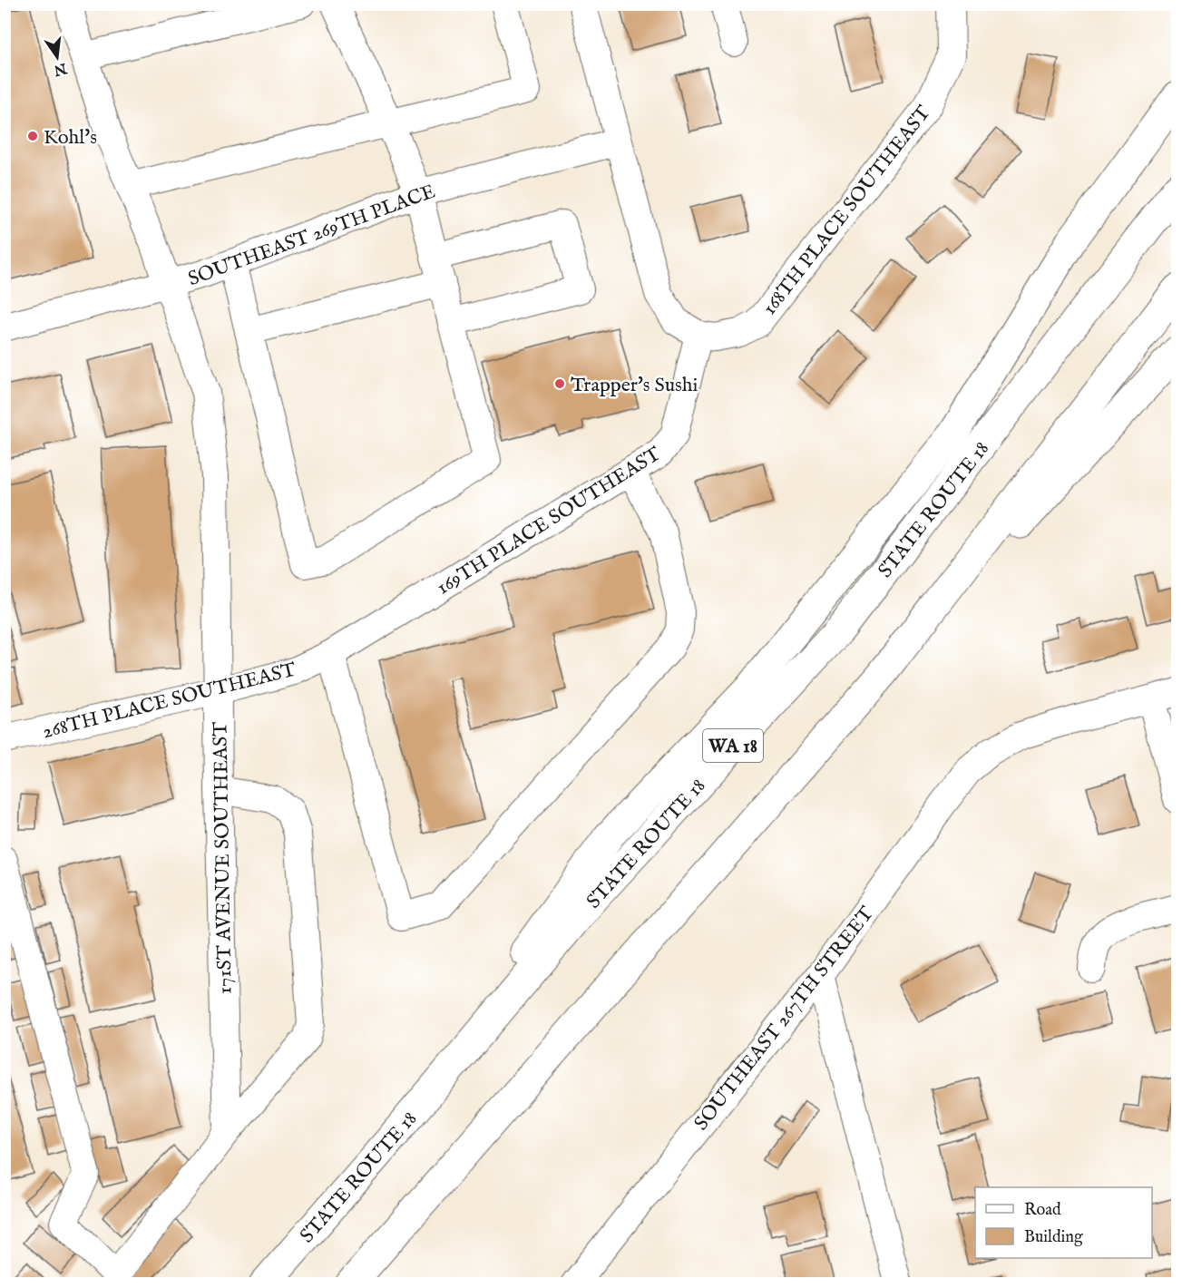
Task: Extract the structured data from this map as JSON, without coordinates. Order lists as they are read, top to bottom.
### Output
{
  "streets": {
    "highway": ["STATE ROUTE 18", "WA 18"],
    "street": [
      "168TH PLACE SOUTHEAST",
      "SOUTHEAST 269TH PLACE",
      "169TH PLACE SOUTHEAST",
      "268TH PLACE SOUTHEAST",
      "171ST AVENUE SOUTHEAST",
      "SOUTHEAST 267TH STREET"
    ]
  },
  "crossings": [
    ["168TH PLACE SOUTHEAST", "169TH PLACE SOUTHEAST"],
    ["SOUTHEAST 269TH PLACE", "171ST AVENUE SOUTHEAST"],
    ["169TH PLACE SOUTHEAST", "268TH PLACE SOUTHEAST"],
    ["268TH PLACE SOUTHEAST", "171ST AVENUE SOUTHEAST"]
  ],
  "places": ["Kohl's", "Trapper's Sushi"],
  "legend": ["Road", "Building"],
  "north": "bottom"
}
